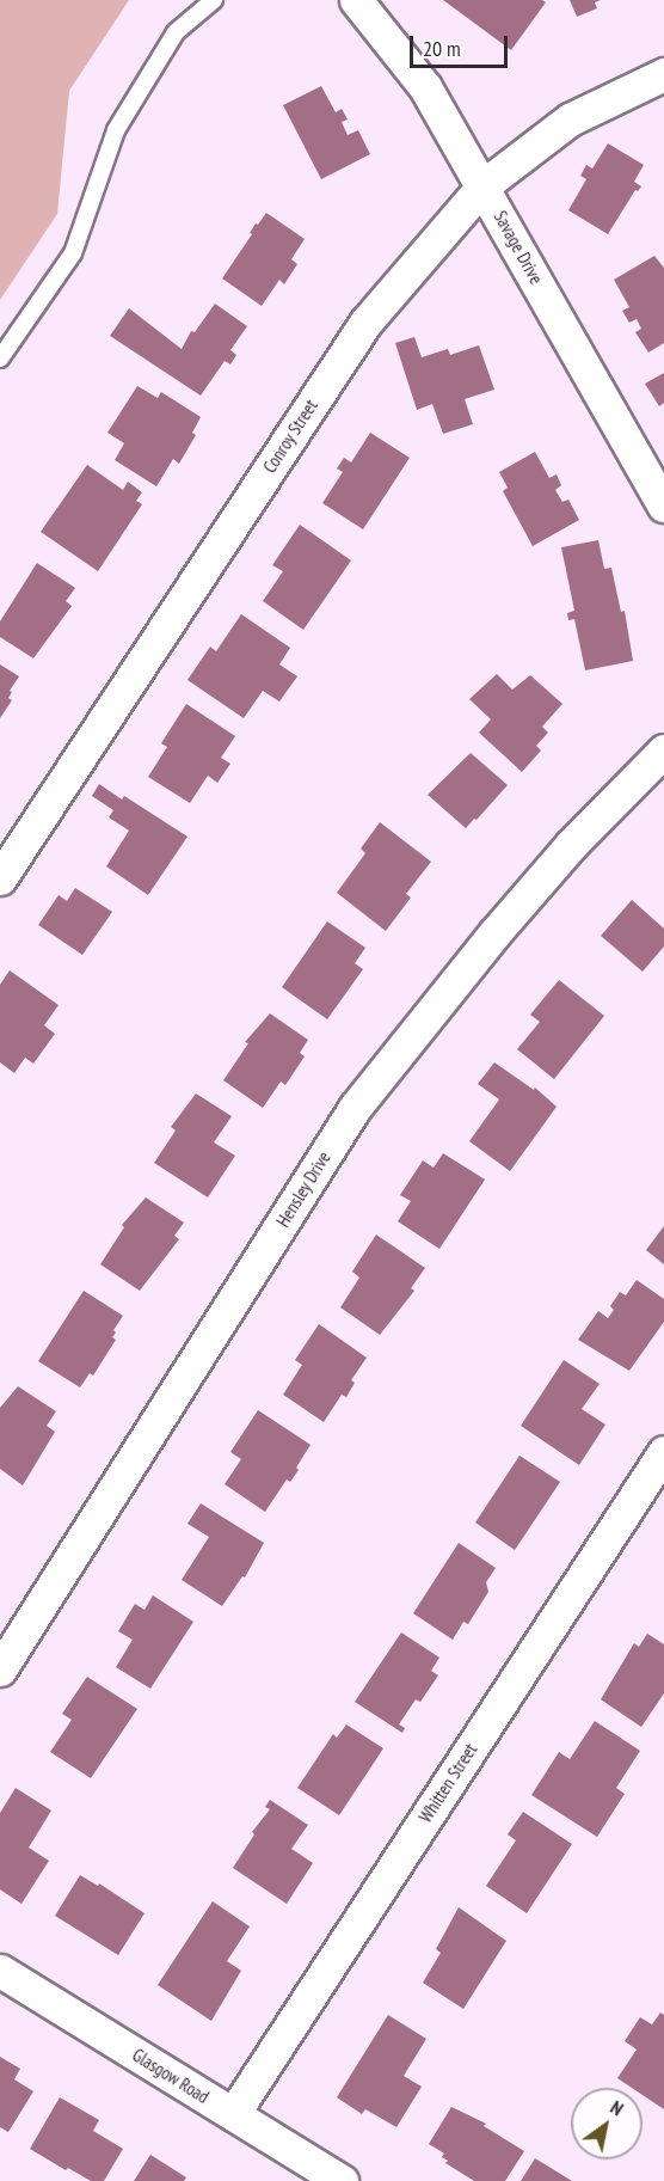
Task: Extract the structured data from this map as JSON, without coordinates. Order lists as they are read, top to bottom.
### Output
{
  "streets": {
    "street": [
      "Savage Drive",
      "Conroy Street",
      "Hensley Drive",
      "Whitten Street",
      "Glasgow Road"
    ]
  },
  "crossings": [
    ["Savage Drive", "Conroy Street"],
    ["Whitten Street", "Glasgow Road"]
  ],
  "scale_bar": "20 m",
  "north": "top right"
}
